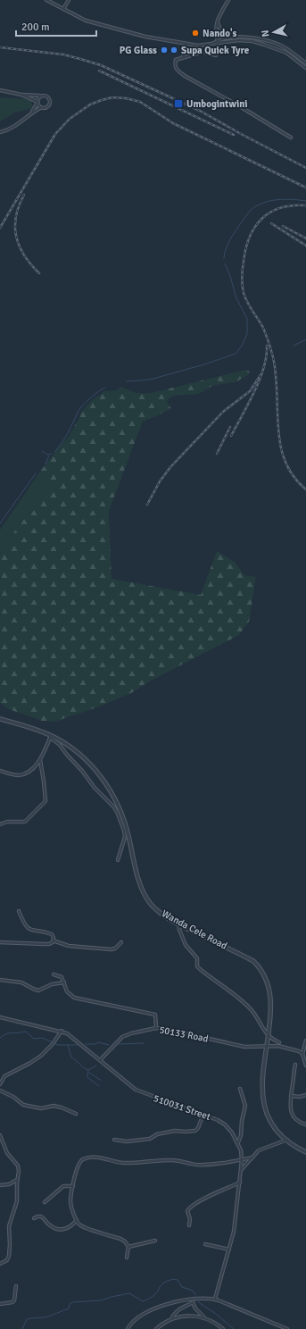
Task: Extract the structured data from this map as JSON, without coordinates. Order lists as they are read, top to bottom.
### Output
{
  "streets": {
    "street": ["Wanda Cele Road", "50133 Road", "510031 Street"]
  },
  "crossings": [
    ["50133 Road", "510031 Street"]
  ],
  "places": {
    "other": ["Nando's", "PG Glass", "Supa Quick Tyre"],
    "transit": ["Umbogintwini"]
  },
  "scale_bar": "200 m",
  "north": "left"
}
